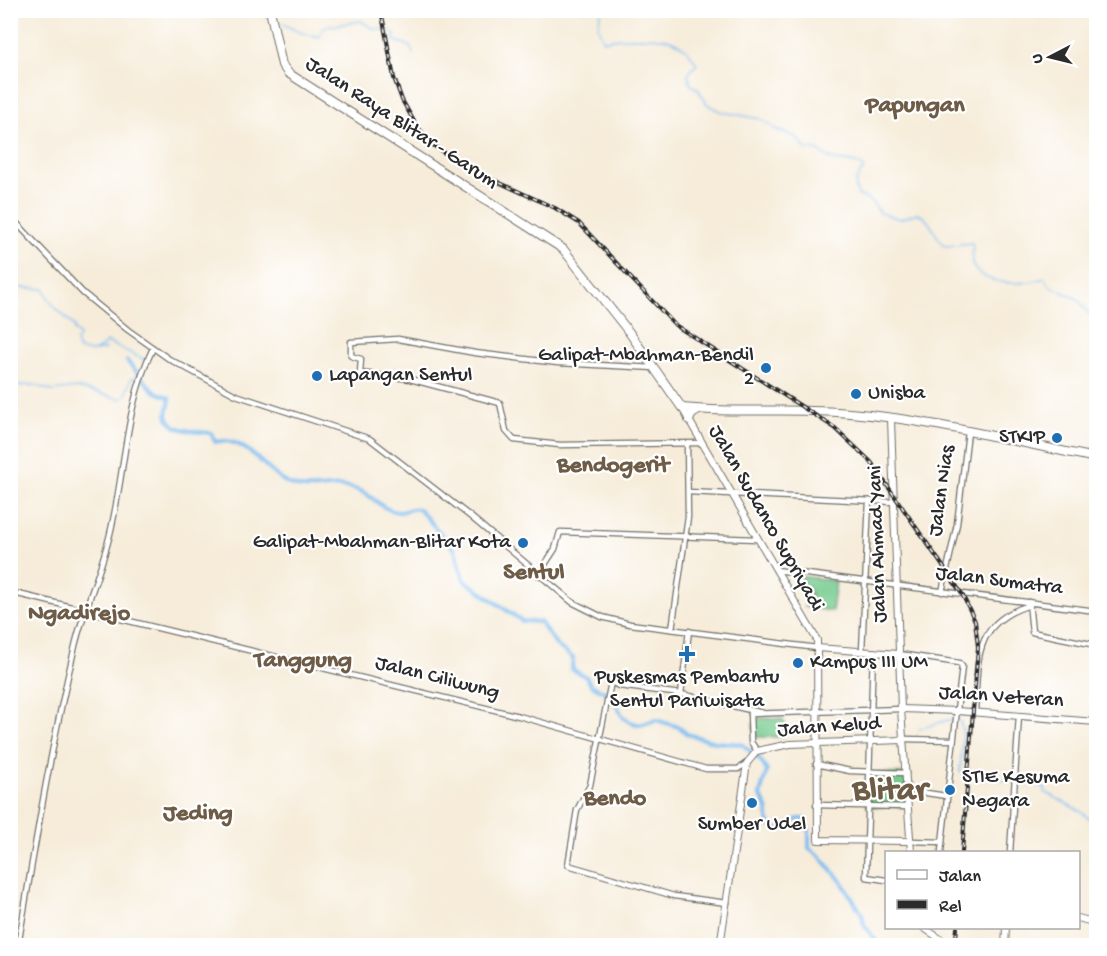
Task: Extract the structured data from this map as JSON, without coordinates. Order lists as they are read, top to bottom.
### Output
{
  "streets": {
    "highway": ["Jalan Raya Blitar - Garum"],
    "main road": [
      "Jalan Nias",
      "Jalan Sudanco Supriyadi",
      "Jalan Ahmad Yani",
      "Jalan Sumatra",
      "Jalan Ciliwung",
      "Jalan Veteran",
      "Jalan Kelud"
    ]
  },
  "crossings": [
    ["Jalan Raya Blitar - Garum", "Jalan Sudanco Supriyadi"],
    ["Jalan Nias", "Jalan Sumatra"],
    ["Jalan Sudanco Supriyadi", "Jalan Kelud"],
    ["Jalan Ahmad Yani", "Jalan Sumatra"],
    ["Jalan Ahmad Yani", "Jalan Veteran"],
    ["Jalan Ahmad Yani", "Jalan Kelud"]
  ],
  "districts": [
    "Papungan",
    "Bendogerit",
    "Sentul",
    "Ngadirejo",
    "Tanggung",
    "Blitar",
    "Bendo",
    "Jeding"
  ],
  "places": {
    "other": [
      "Galipat-Mbahman-Bendil 2",
      "Lapangan Sentul",
      "Unisba",
      "STKIP",
      "Galipat-Mbahman-Blitar Kota",
      "Kampus III UM",
      "STIE Kesuma Negara",
      "Sumber Udel"
    ],
    "health": ["Puskesmas Pembantu Sentul Pariwisata"]
  },
  "legend": ["Jalan", "Rel"],
  "north": "left"
}
